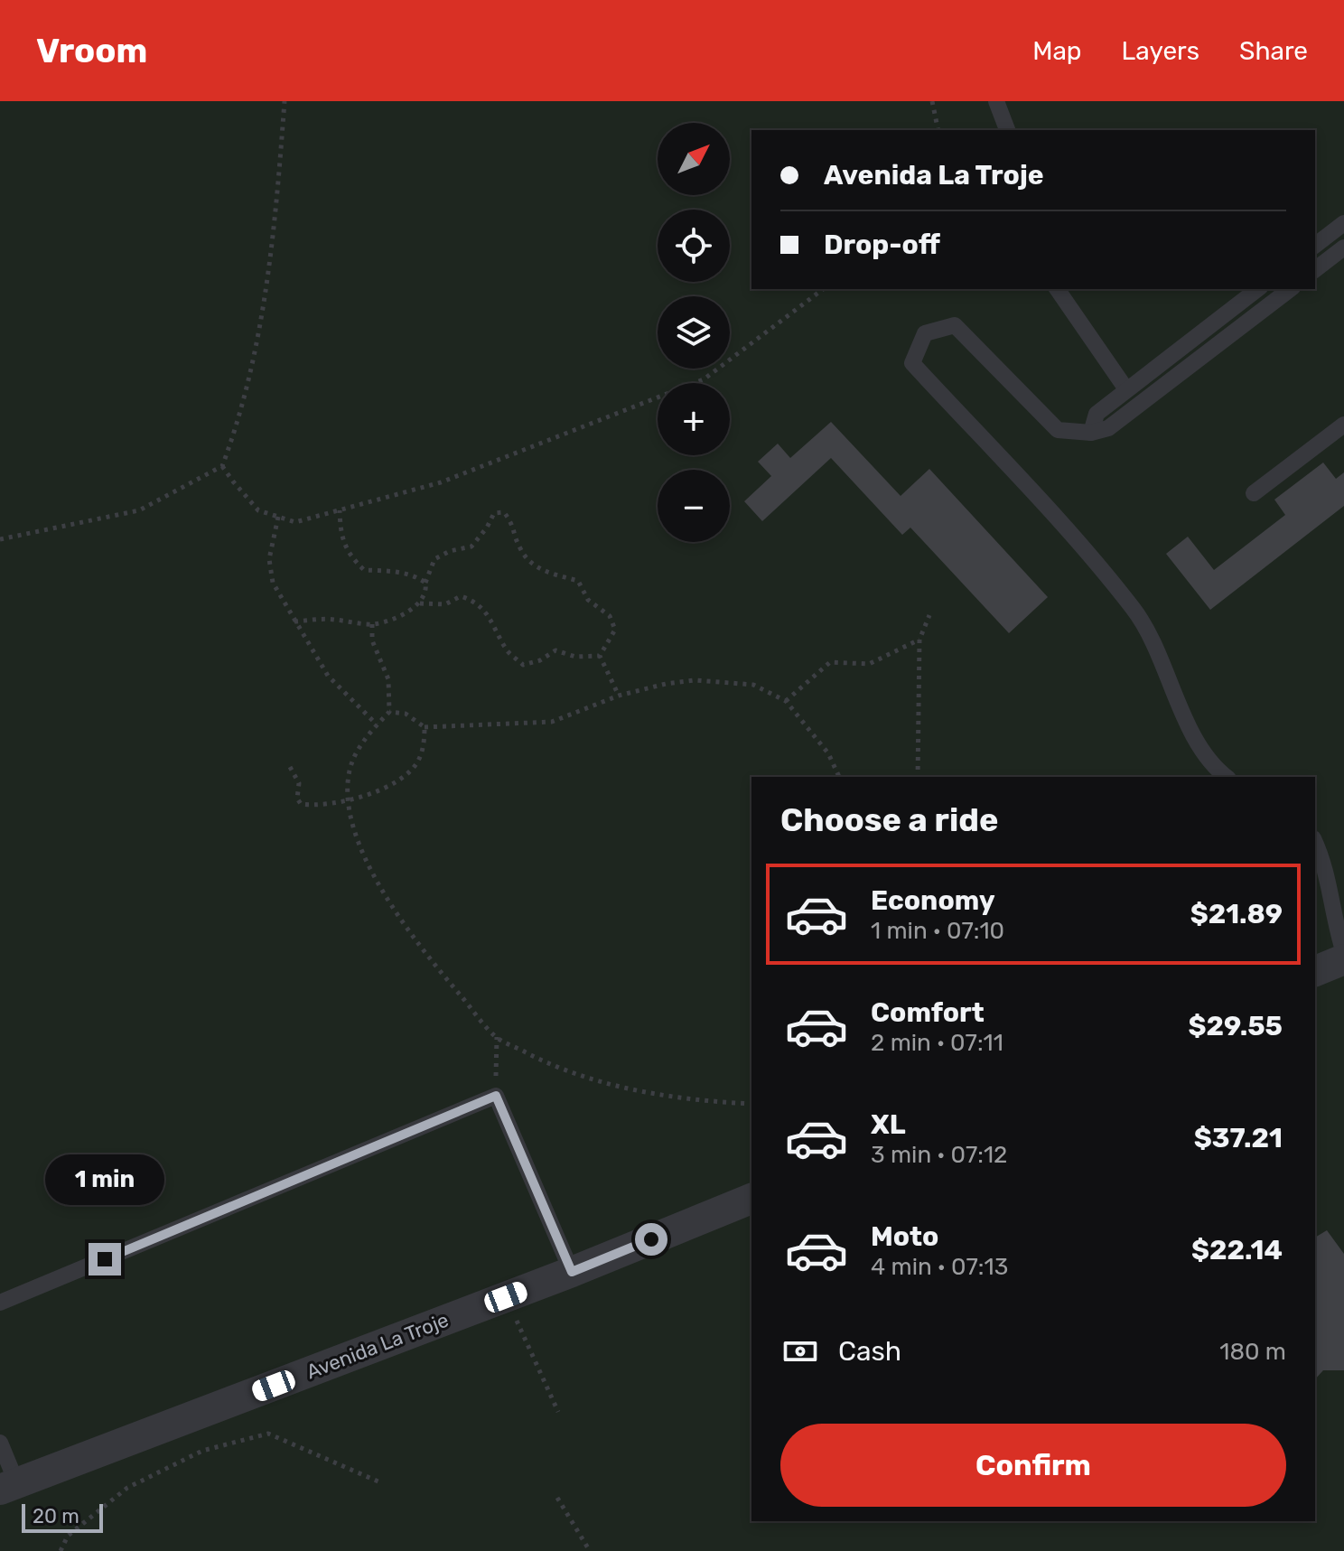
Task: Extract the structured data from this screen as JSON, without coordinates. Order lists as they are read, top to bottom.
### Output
{
  "streets": {
    "street": ["Avenida La Troje"]
  },
  "scale_bar": "20 m",
  "north": "top right",
  "page": {
    "header": "Vroom",
    "nav": ["Map", "Layers", "Share"],
    "map_buttons": ["+", "−"],
    "banner": ["Avenida La Troje", "Drop-off"],
    "heading": "Choose a ride",
    "list": [
      {
        "name": "Economy",
        "note": "1 min · 07:10",
        "value": "$21.89"
      },
      {
        "name": "Comfort",
        "note": "2 min · 07:11",
        "value": "$29.55"
      },
      {
        "name": "XL",
        "note": "3 min · 07:12",
        "value": "$37.21"
      },
      {
        "name": "Moto",
        "note": "4 min · 07:13",
        "value": "$22.14"
      }
    ],
    "bubble": "1 min",
    "pay": ["Cash", "180 m"],
    "buttons": "Confirm",
    "scale": "20 m"
  }
}
